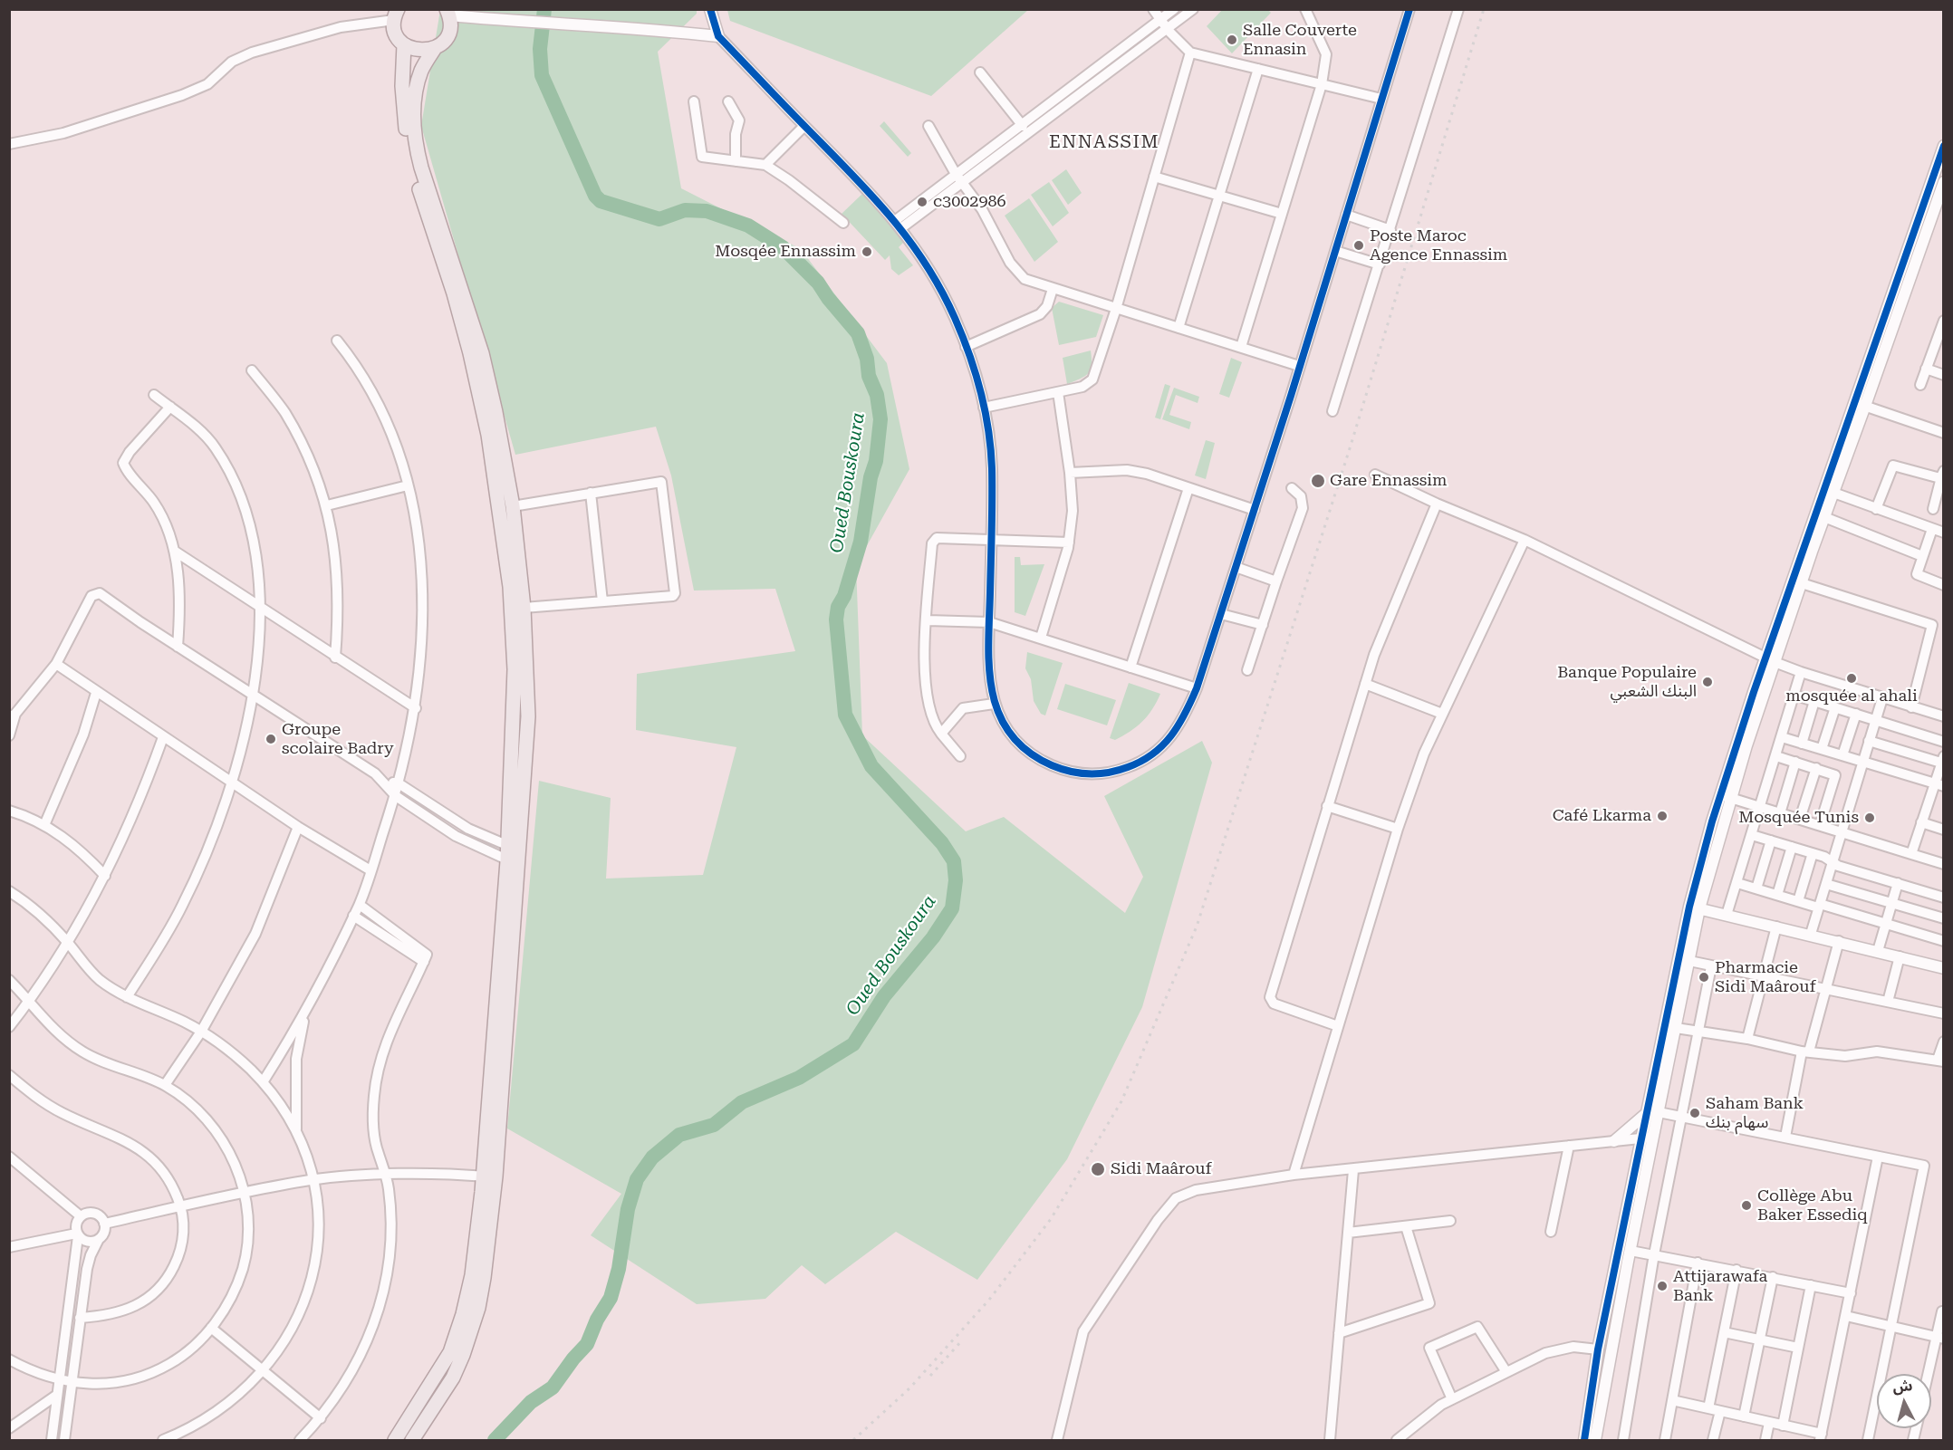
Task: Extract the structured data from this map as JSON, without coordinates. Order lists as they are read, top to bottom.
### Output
{
  "districts": ["ENNASSIM"],
  "water": ["Oued Bouskoura"],
  "places": [
    "Salle Couverte Ennasin",
    "c3002986",
    "Poste Maroc Agence Ennassim",
    "Mosqée Ennassim",
    "Gare Ennassim",
    "mosquée al ahali",
    "Banque Populaire البنك الشعبي",
    "Groupe scolaire Badry",
    "Café Lkarma",
    "Mosquée Tunis",
    "Pharmacie Sidi Maârouf",
    "Saham Bank سهام بنك",
    "Sidi Maârouf",
    "Collège Abu Baker Essediq",
    "Attijarawafa Bank"
  ],
  "north": "top"
}
